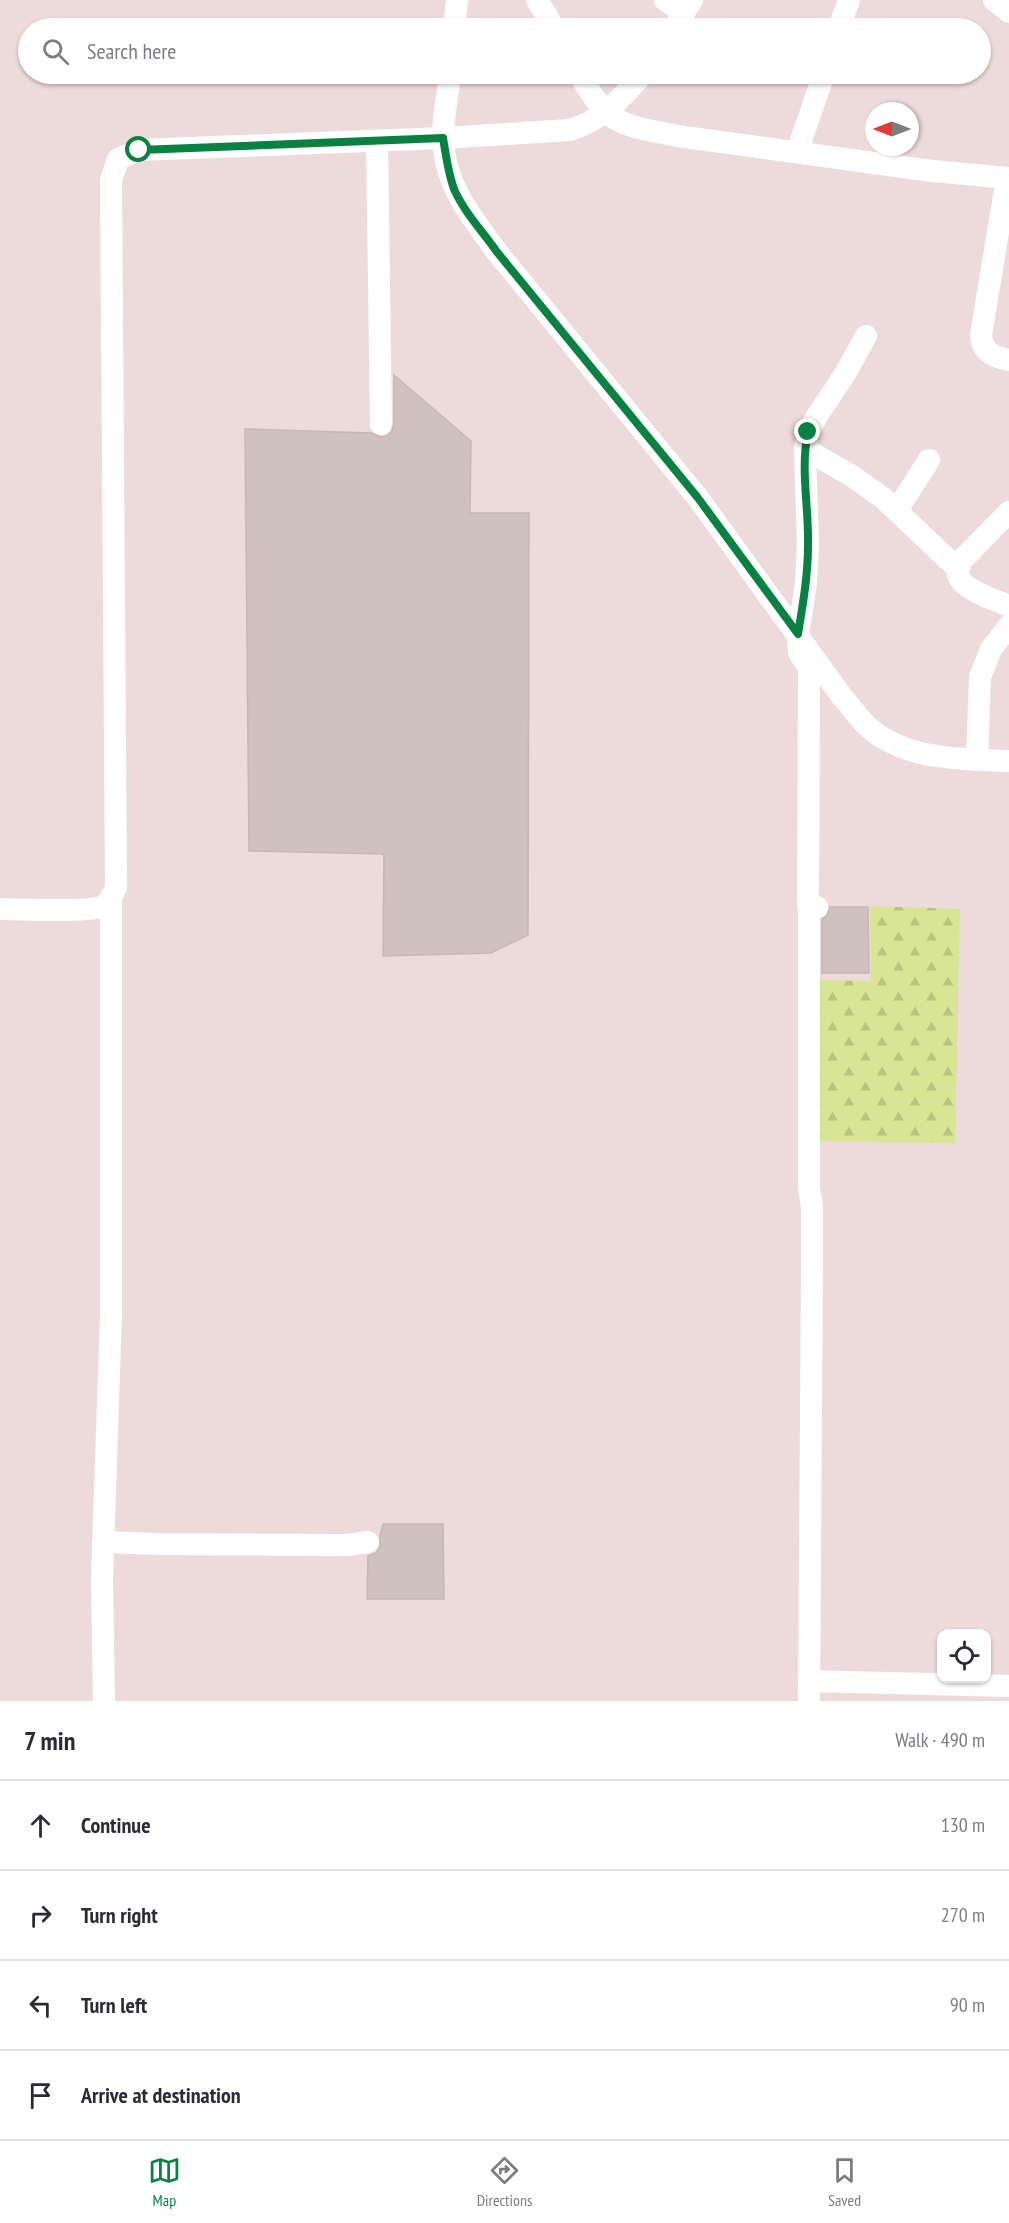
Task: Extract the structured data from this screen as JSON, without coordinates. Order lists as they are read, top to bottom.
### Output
{
  "north": "left",
  "page": {
    "search": "Search here",
    "heading": ["7 min", "Walk · 490 m"],
    "list": [
      ["Continue", "130 m"],
      ["Turn right", "270 m"],
      ["Turn left", "90 m"],
      "Arrive at destination"
    ],
    "nav": ["Map", "Directions", "Saved"]
  }
}
